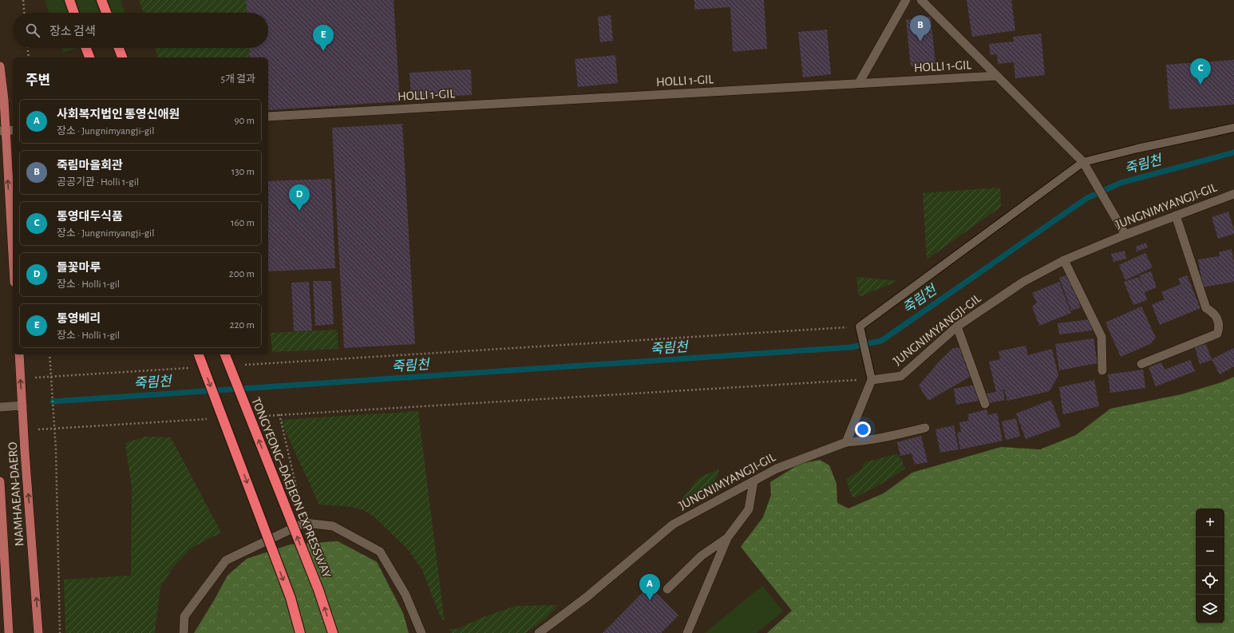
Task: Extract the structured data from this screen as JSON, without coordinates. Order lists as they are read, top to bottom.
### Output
{
  "streets": {
    "highway": ["TONGYEONG–DAEJEON EXPRESSWAY"],
    "main road": ["NAMHAEAN-DAERO"],
    "street": ["HOLLI 1-GIL", "JUNGNIMYANGJI-GIL"]
  },
  "water": ["죽림천"],
  "page": {
    "search": "장소 검색",
    "pins": [
      "B",
      "E",
      "C",
      "D",
      "A"
    ],
    "heading": ["주변", "5개 결과"],
    "list": [
      {
        "mark": "A",
        "name": "사회복지법인 통영신애원",
        "note": "장소 · Jungnimyangji-gil",
        "value": "90 m"
      },
      {
        "mark": "B",
        "name": "죽림마을회관",
        "note": "공공기관 · Holli 1-gil",
        "value": "130 m"
      },
      {
        "mark": "C",
        "name": "통영대두식품",
        "note": "장소 · Jungnimyangji-gil",
        "value": "160 m"
      },
      {
        "mark": "D",
        "name": "들꽃마루",
        "note": "장소 · Holli 1-gil",
        "value": "200 m"
      },
      {
        "mark": "E",
        "name": "통영베리",
        "note": "장소 · Holli 1-gil",
        "value": "220 m"
      }
    ],
    "map_buttons": ["+", "−"]
  }
}
